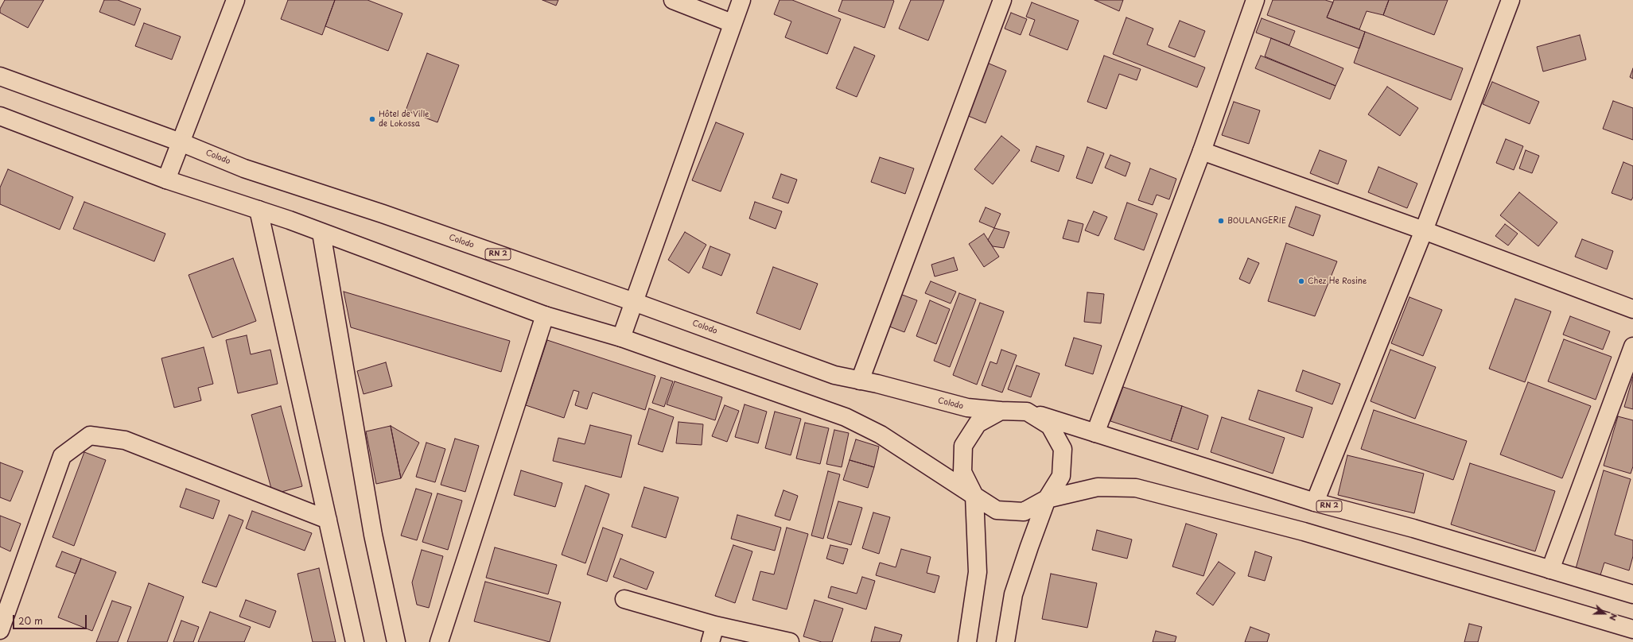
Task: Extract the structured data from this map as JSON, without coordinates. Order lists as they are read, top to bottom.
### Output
{
  "streets": {
    "main road": ["Colodo", "RN 2"]
  },
  "crossings": [
    ["Colodo", "RN 2"]
  ],
  "places": ["Hôtel de Ville de Lokossa", "BOULANGERIE", "Chez He Rosine"],
  "scale_bar": "20 m",
  "north": "right"
}
